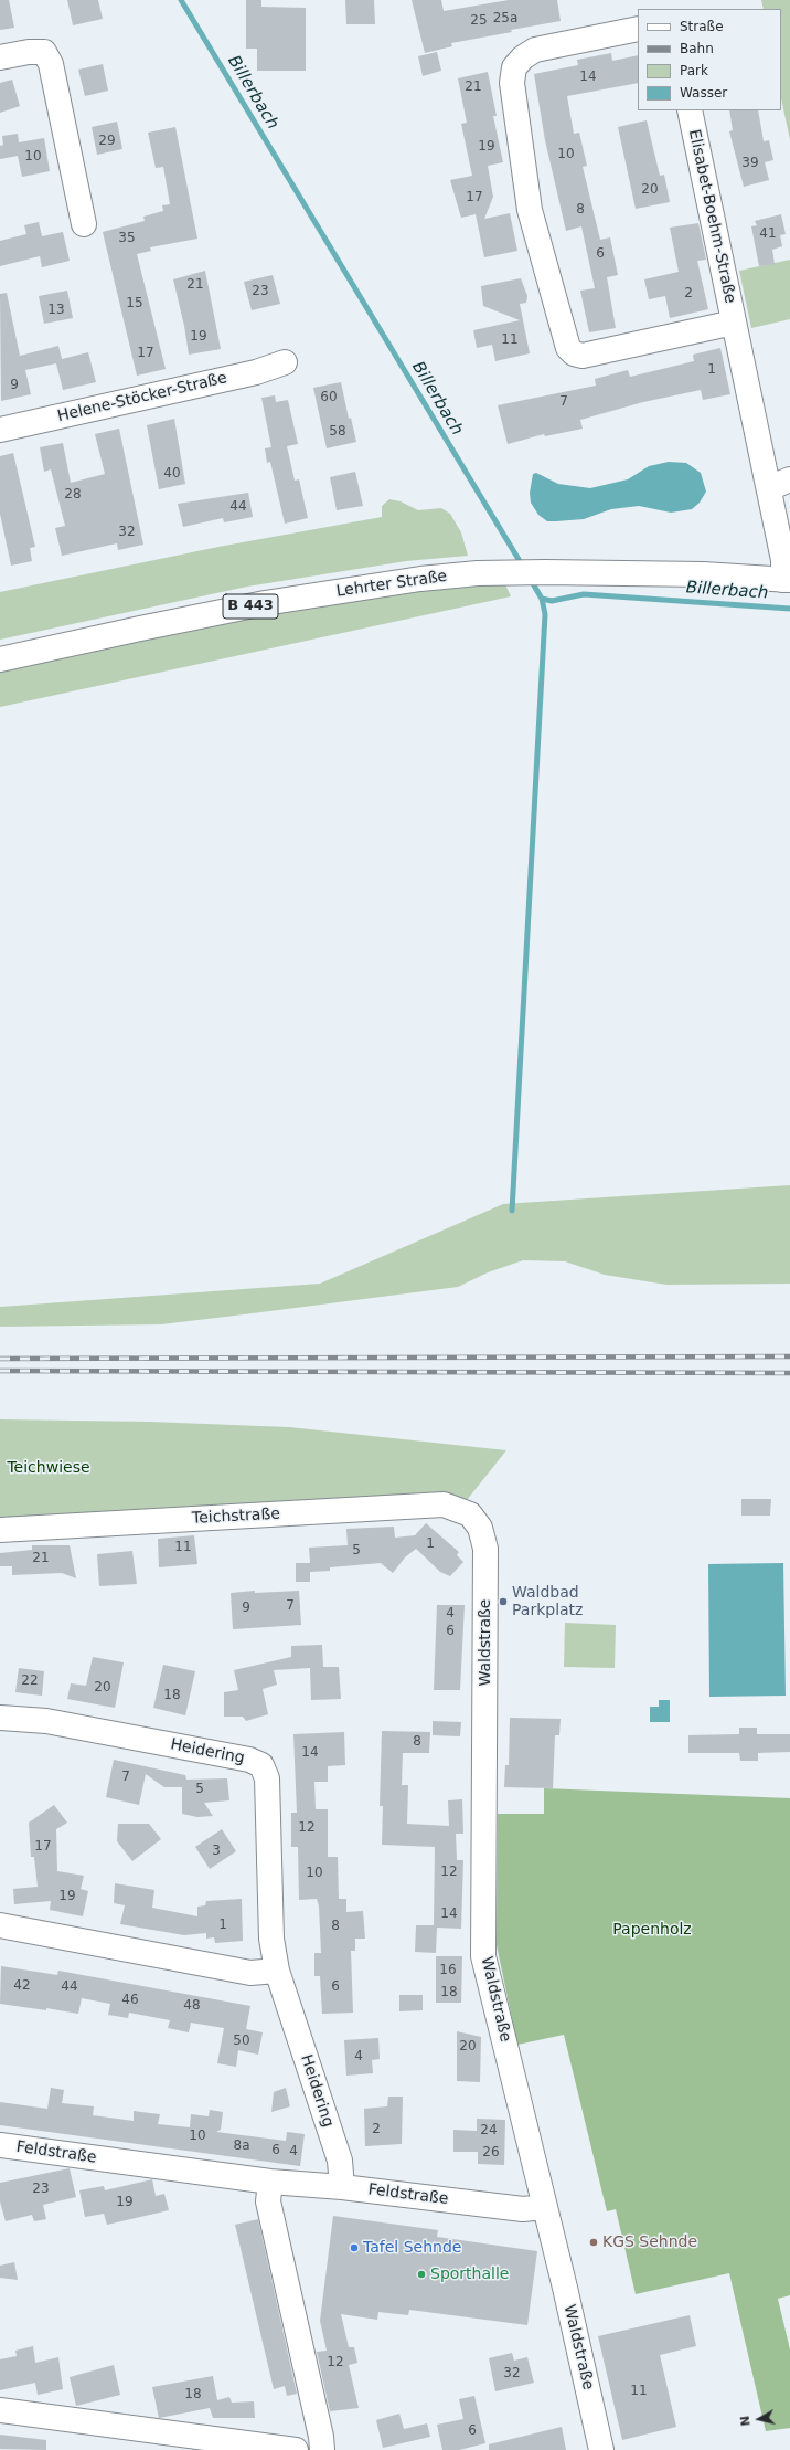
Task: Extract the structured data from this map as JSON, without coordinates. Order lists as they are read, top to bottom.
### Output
{
  "streets": {
    "street": [
      "Elisabet-Boehm-Straße",
      "Helene-Stöcker-Straße",
      "Lehrter Straße",
      "B 443",
      "Teichstraße",
      "Waldstraße",
      "Heidering",
      "Feldstraße"
    ]
  },
  "crossings": [
    ["Elisabet-Boehm-Straße", "Lehrter Straße"],
    ["Teichstraße", "Waldstraße"],
    ["Waldstraße", "Feldstraße"],
    ["Heidering", "Feldstraße"]
  ],
  "water": ["Billerbach"],
  "parks": ["Teichwiese", "Papenholz"],
  "places": [
    "Waldbad Parkplatz",
    "KGS Sehnde",
    "Tafel Sehnde",
    "Sporthalle"
  ],
  "house_numbers": [
    "25a",
    "25",
    "14",
    "21",
    "29",
    "19",
    "10",
    "10",
    "39",
    "20",
    "17",
    "8",
    "41",
    "35",
    "6",
    "21",
    "23",
    "2",
    "15",
    "13",
    "19",
    "11",
    "17",
    "1",
    "9",
    "60",
    "7",
    "58",
    "40",
    "28",
    "44",
    "32",
    "1",
    "11",
    "5",
    "21",
    "7",
    "9",
    "4",
    "6",
    "22",
    "20",
    "18",
    "8",
    "14",
    "7",
    "5",
    "12",
    "17",
    "3",
    "12",
    "10",
    "19",
    "14",
    "1",
    "8",
    "16",
    "42",
    "44",
    "6",
    "18",
    "46",
    "48",
    "50",
    "20",
    "4",
    "2",
    "24",
    "10",
    "8a",
    "6",
    "4",
    "26",
    "23",
    "19",
    "12",
    "32",
    "11",
    "18",
    "6"
  ],
  "legend": [
    "Straße",
    "Bahn",
    "Park",
    "Wasser"
  ],
  "north": "left"
}
